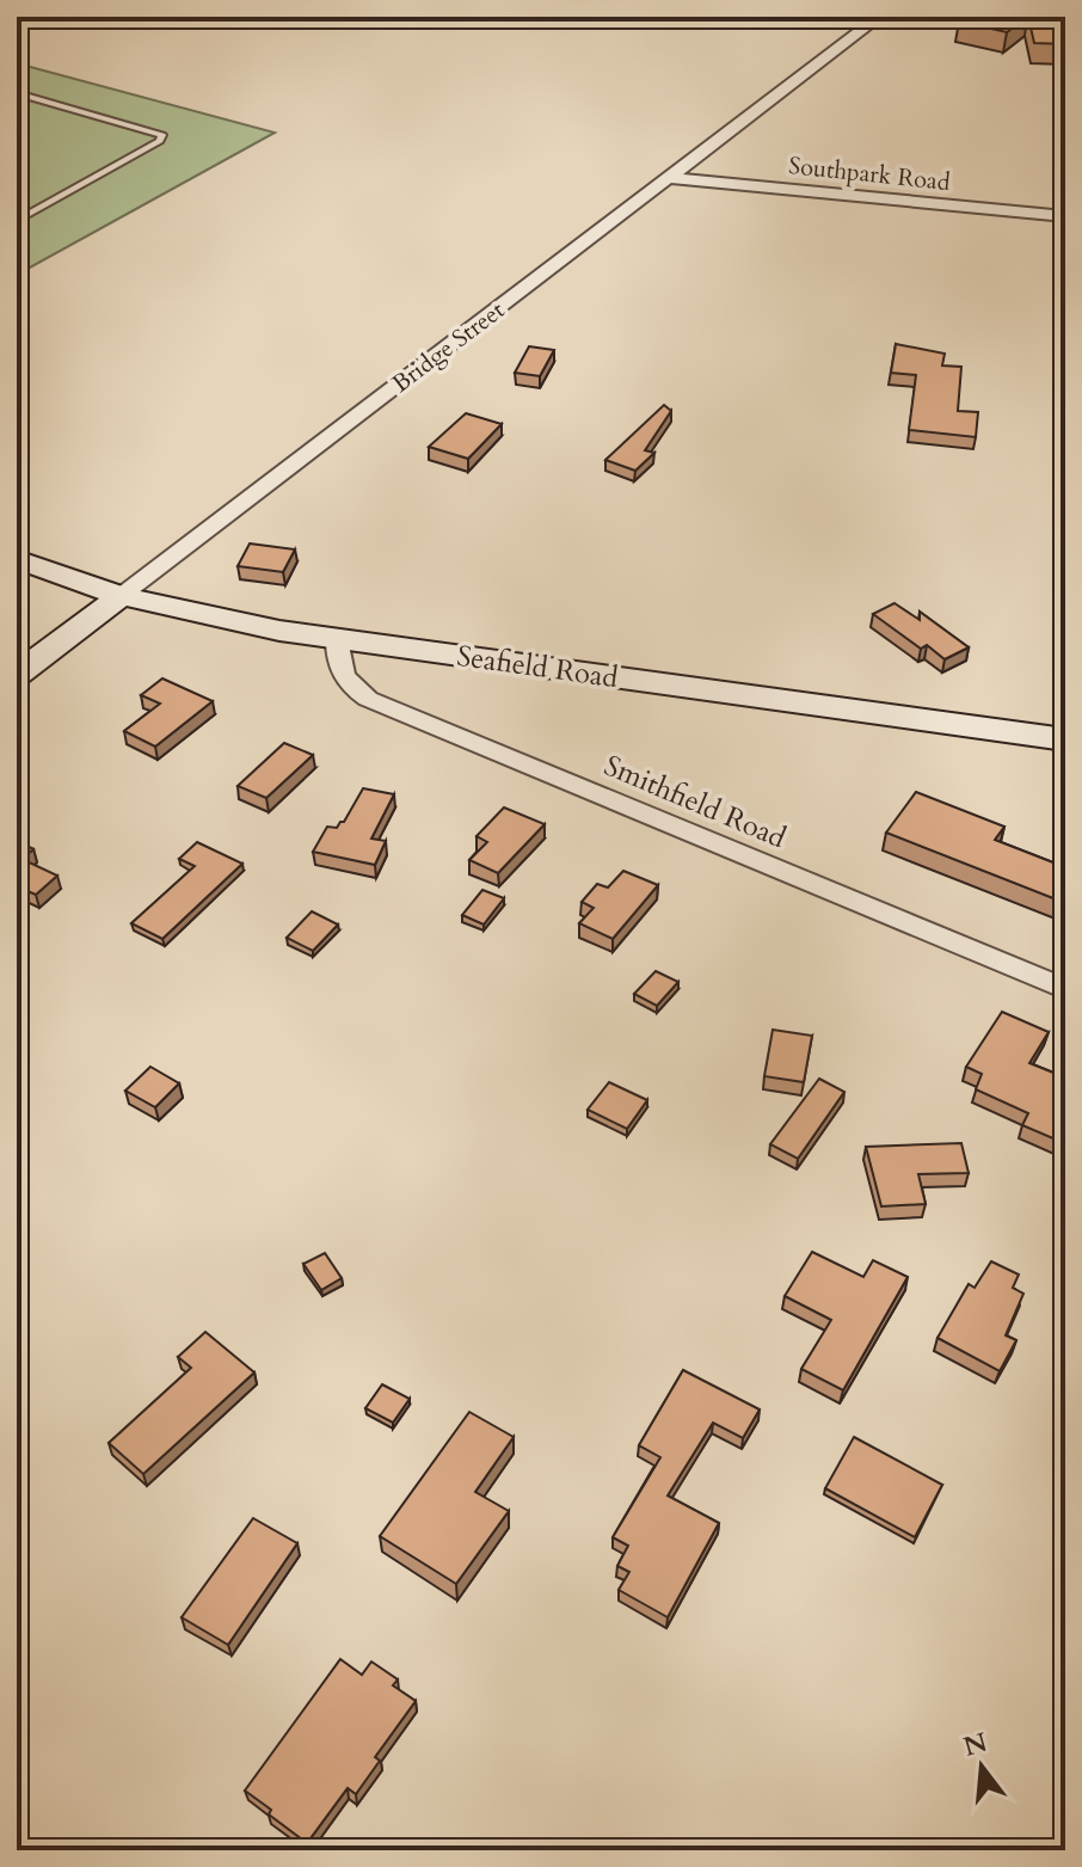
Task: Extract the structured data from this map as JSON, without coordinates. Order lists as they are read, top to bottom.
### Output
{
  "streets": {
    "street": [
      "Southpark Road",
      "Bridge Street",
      "Seafield Road",
      "Smithfield Road"
    ]
  },
  "crossings": [
    ["Southpark Road", "Bridge Street"],
    ["Bridge Street", "Seafield Road"],
    ["Seafield Road", "Smithfield Road"]
  ],
  "north": "top"
}
